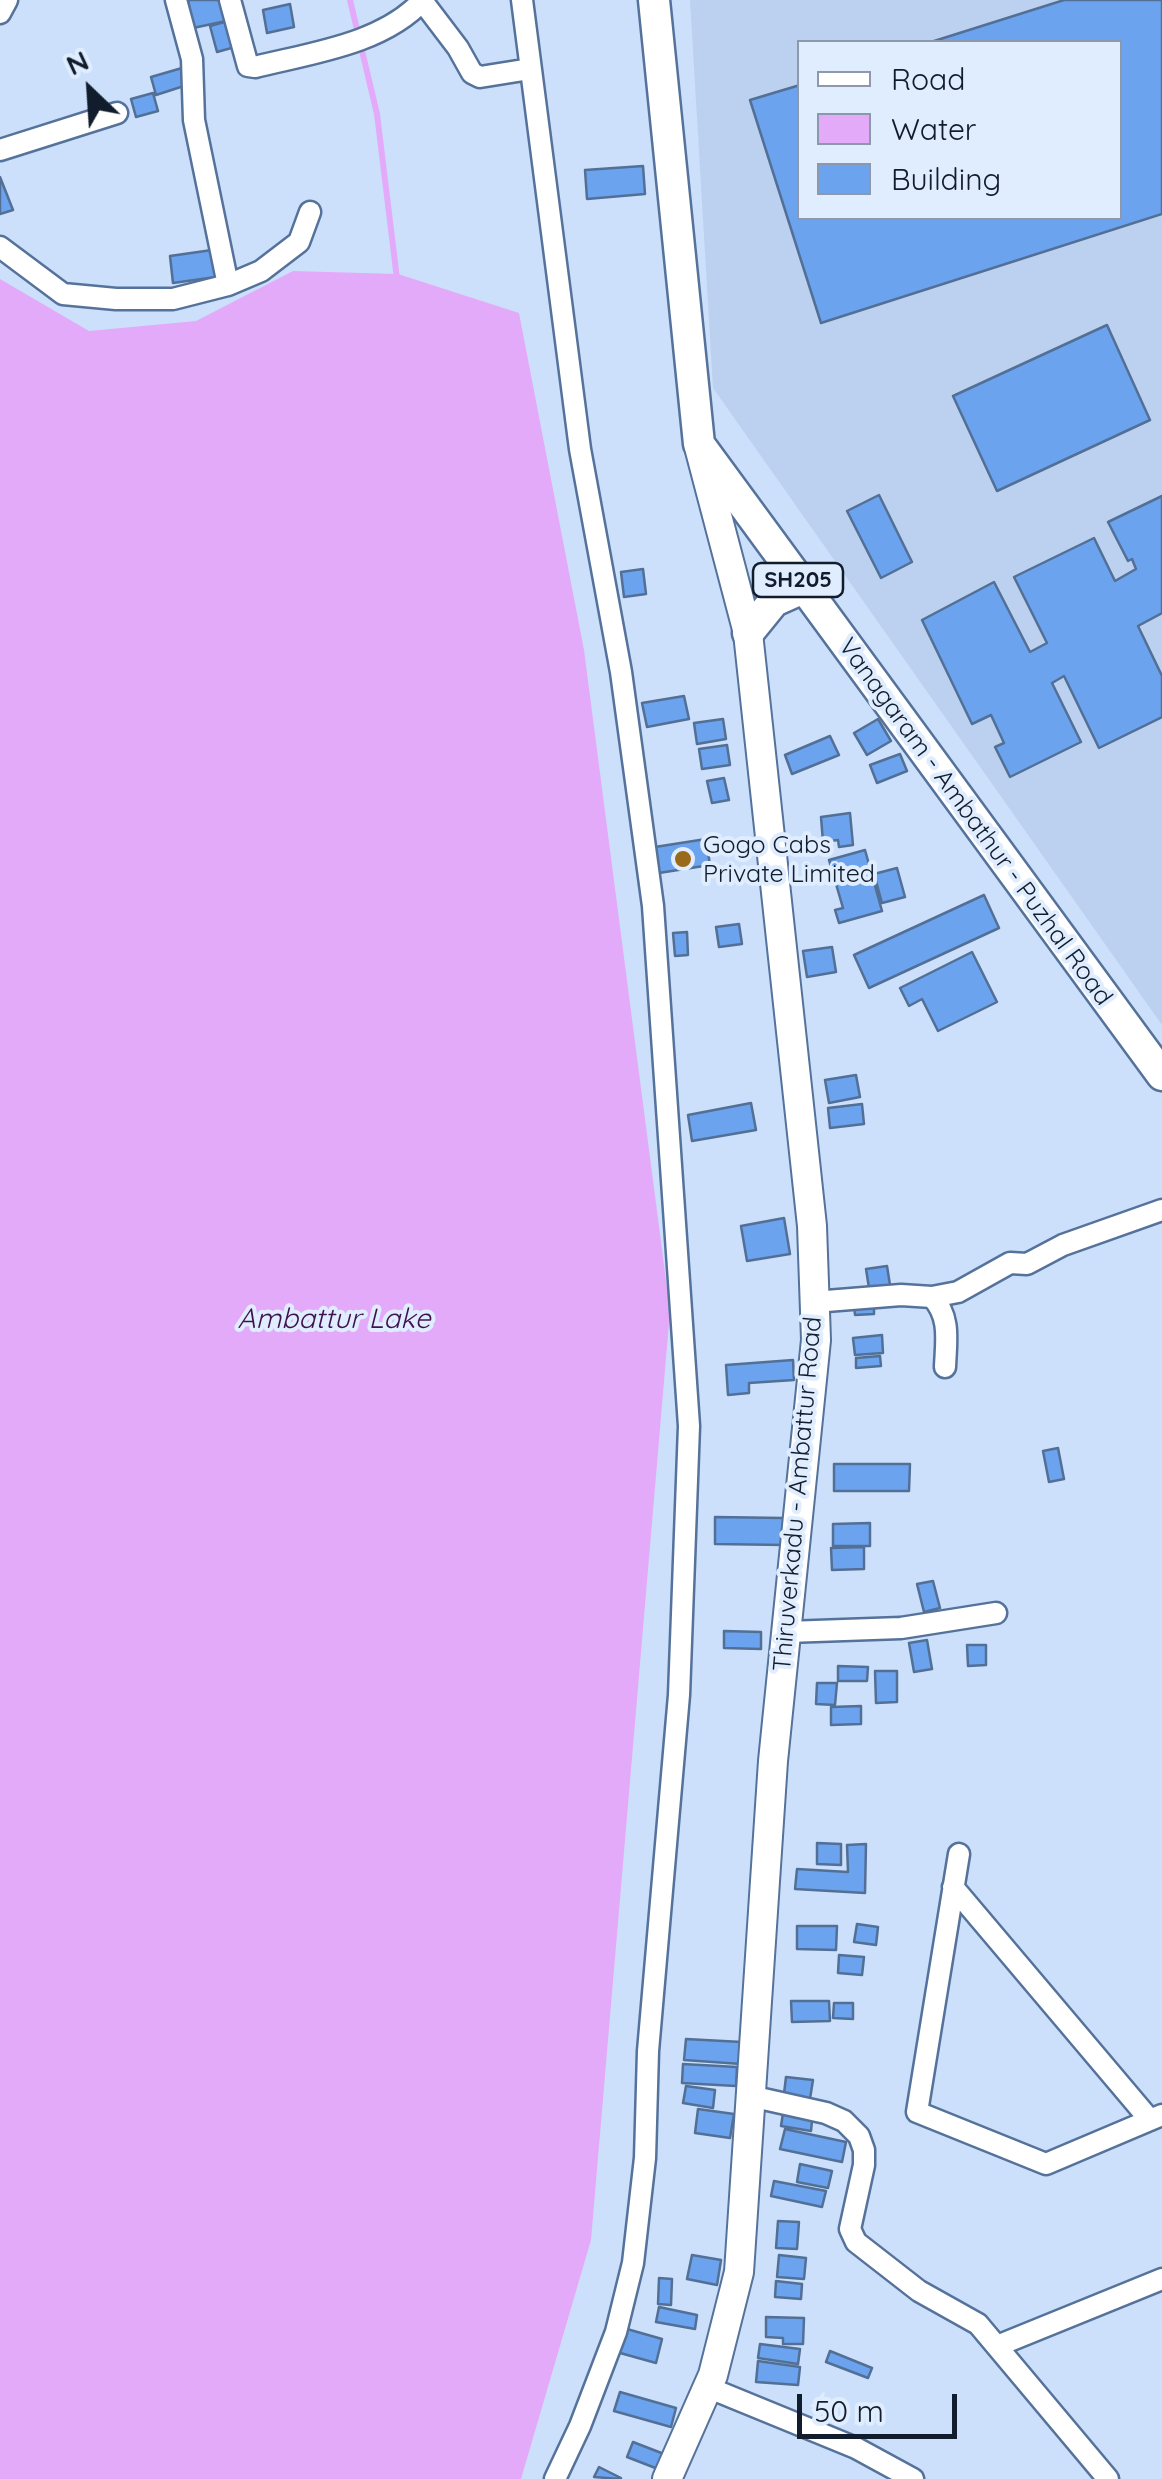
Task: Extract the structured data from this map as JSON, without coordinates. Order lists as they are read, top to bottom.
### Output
{
  "streets": {
    "main road": ["SH205", "Vanagaram - Ambathur - Puzhal Road", "Thiruverkadu - Ambattur Road"]
  },
  "crossings": [
    ["Vanagaram - Ambathur - Puzhal Road", "Thiruverkadu - Ambattur Road"]
  ],
  "water": ["Ambattur Lake"],
  "places": ["Gogo Cabs Private Limited"],
  "legend": ["Road", "Water", "Building"],
  "scale_bar": "50 m",
  "north": "top left"
}
